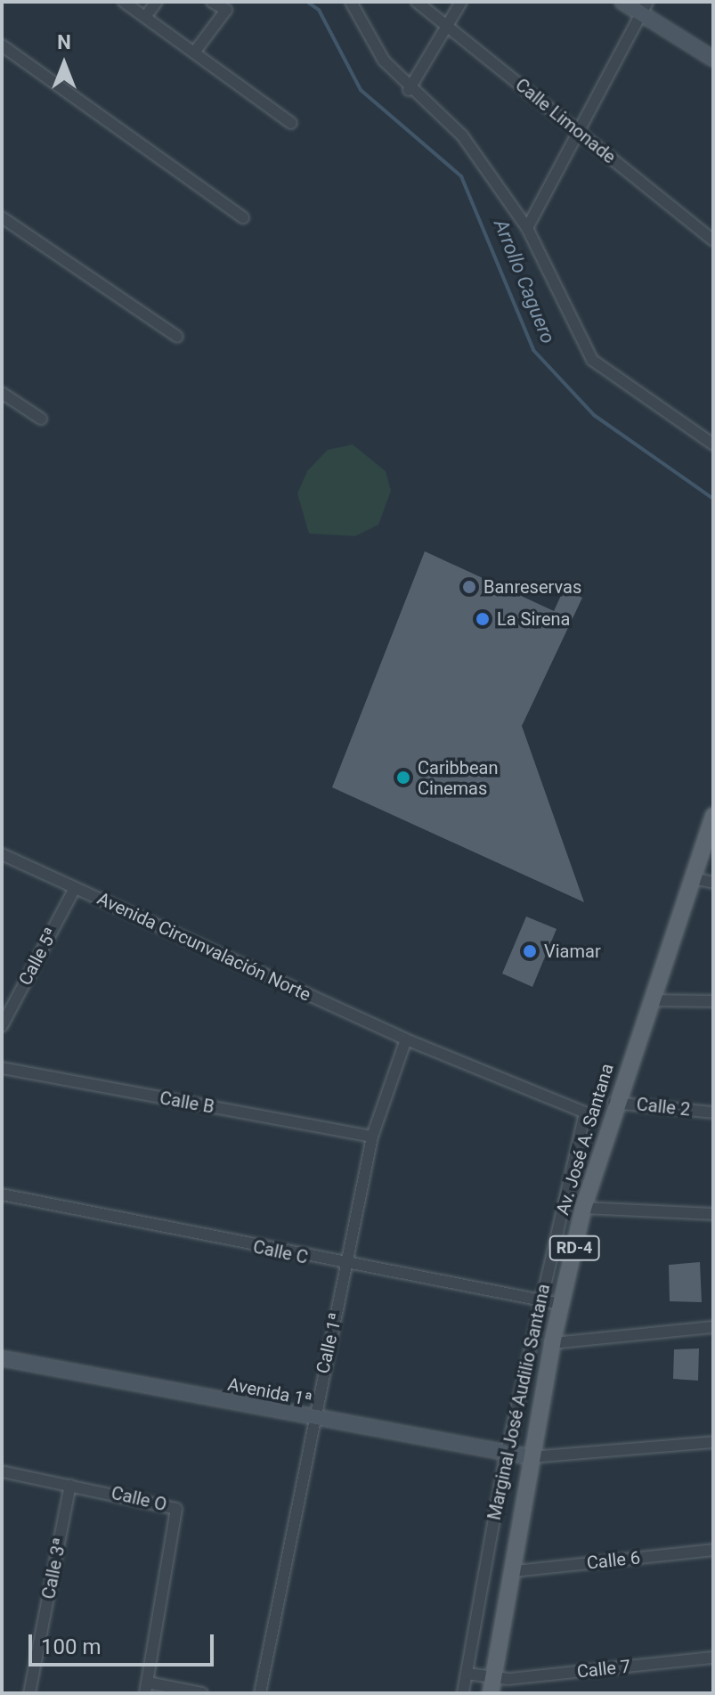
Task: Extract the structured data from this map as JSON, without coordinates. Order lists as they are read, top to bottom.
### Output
{
  "streets": {
    "main road": ["Av. José A. Santana", "RD-4"],
    "street": [
      "Calle Limonade",
      "Avenida Circunvalación Norte",
      "Calle 5ª",
      "Calle B",
      "Calle 2",
      "Calle C",
      "Calle 1ª",
      "Avenida 1ª",
      "Marginal José Audilio Santana",
      "Calle O",
      "Calle 6",
      "Calle 3ª",
      "Calle 7"
    ]
  },
  "crossings": [
    ["Avenida Circunvalación Norte", "Calle 5ª"],
    ["Avenida Circunvalación Norte", "Calle 1ª"],
    ["Avenida Circunvalación Norte", "Marginal José Audilio Santana"],
    ["Calle B", "Calle 1ª"],
    ["Calle 2", "Av. José A. Santana"],
    ["Av. José A. Santana", "Calle C"],
    ["Av. José A. Santana", "Avenida 1ª"],
    ["Av. José A. Santana", "Calle 6"],
    ["Av. José A. Santana", "Calle 7"],
    ["Calle C", "Calle 1ª"],
    ["Calle C", "Marginal José Audilio Santana"],
    ["Calle 1ª", "Avenida 1ª"],
    ["Avenida 1ª", "Marginal José Audilio Santana"],
    ["Marginal José Audilio Santana", "Calle 7"],
    ["Calle O", "Calle 3ª"]
  ],
  "water": ["Arrollo Caguero"],
  "places": [
    "Banreservas",
    "La Sirena",
    "Caribbean Cinemas",
    "Viamar"
  ],
  "scale_bar": "100 m",
  "north": "top"
}
